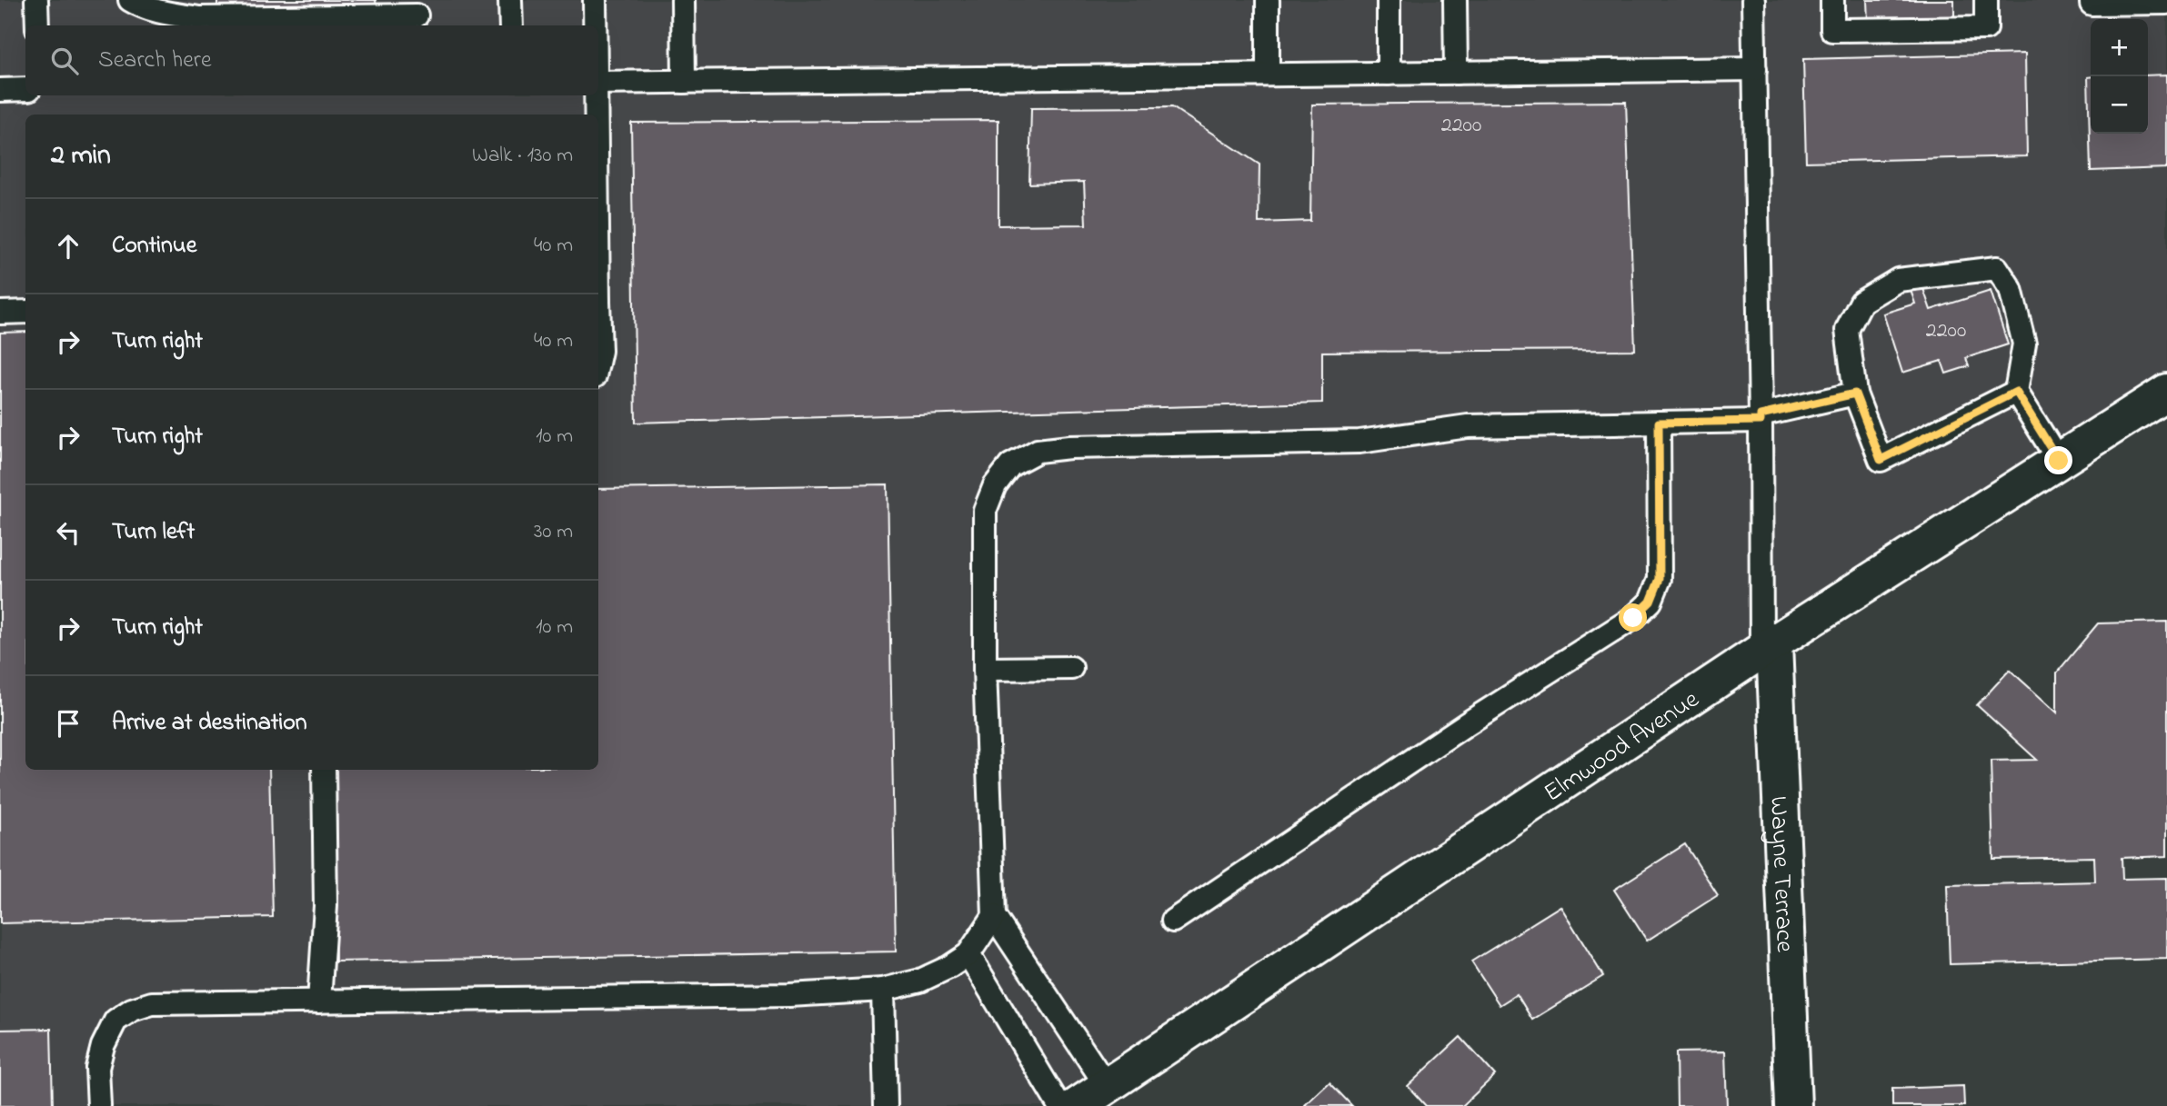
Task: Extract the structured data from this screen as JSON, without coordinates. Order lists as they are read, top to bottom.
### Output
{
  "streets": {
    "main road": ["Elmwood Avenue", "Wayne Terrace"]
  },
  "crossings": [
    ["Elmwood Avenue", "Wayne Terrace"]
  ],
  "house_numbers": ["2200", "2200"],
  "page": {
    "map_buttons": ["+", "−"],
    "search": "Search here",
    "heading": ["2 min", "Walk · 130 m"],
    "list": [
      ["Continue", "40 m"],
      ["Turn right", "40 m"],
      ["Turn right", "10 m"],
      ["Turn left", "30 m"],
      ["Turn right", "10 m"],
      "Arrive at destination"
    ]
  }
}
